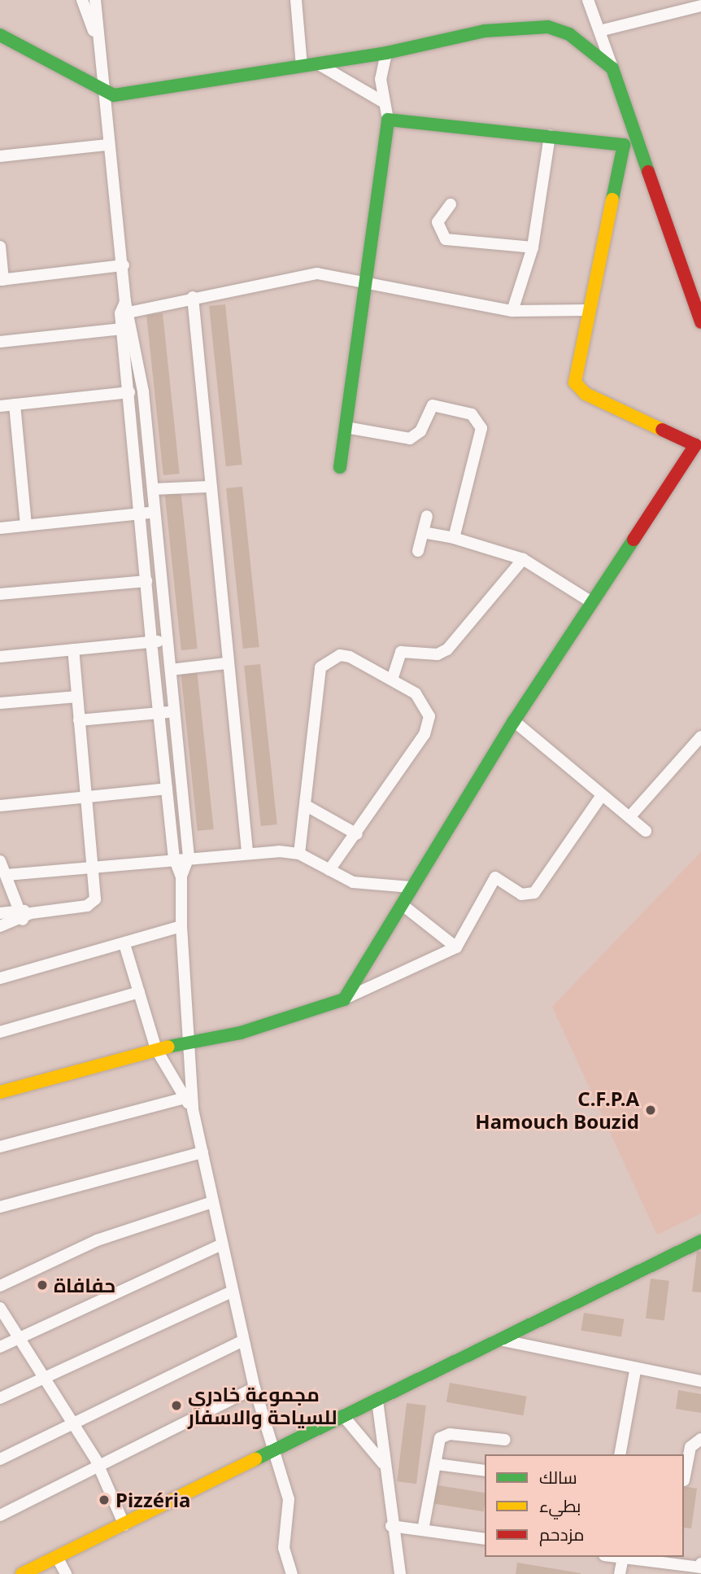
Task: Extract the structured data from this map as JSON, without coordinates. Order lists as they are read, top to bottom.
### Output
{
  "places": [
    "C.F.P.A Hamouch Bouzid",
    "حفافاة",
    "مجموعة خادري للسياحة والاسفار",
    "Pizzéria"
  ],
  "legend": ["سالك", "بطيء", "مزدحم"]
}
